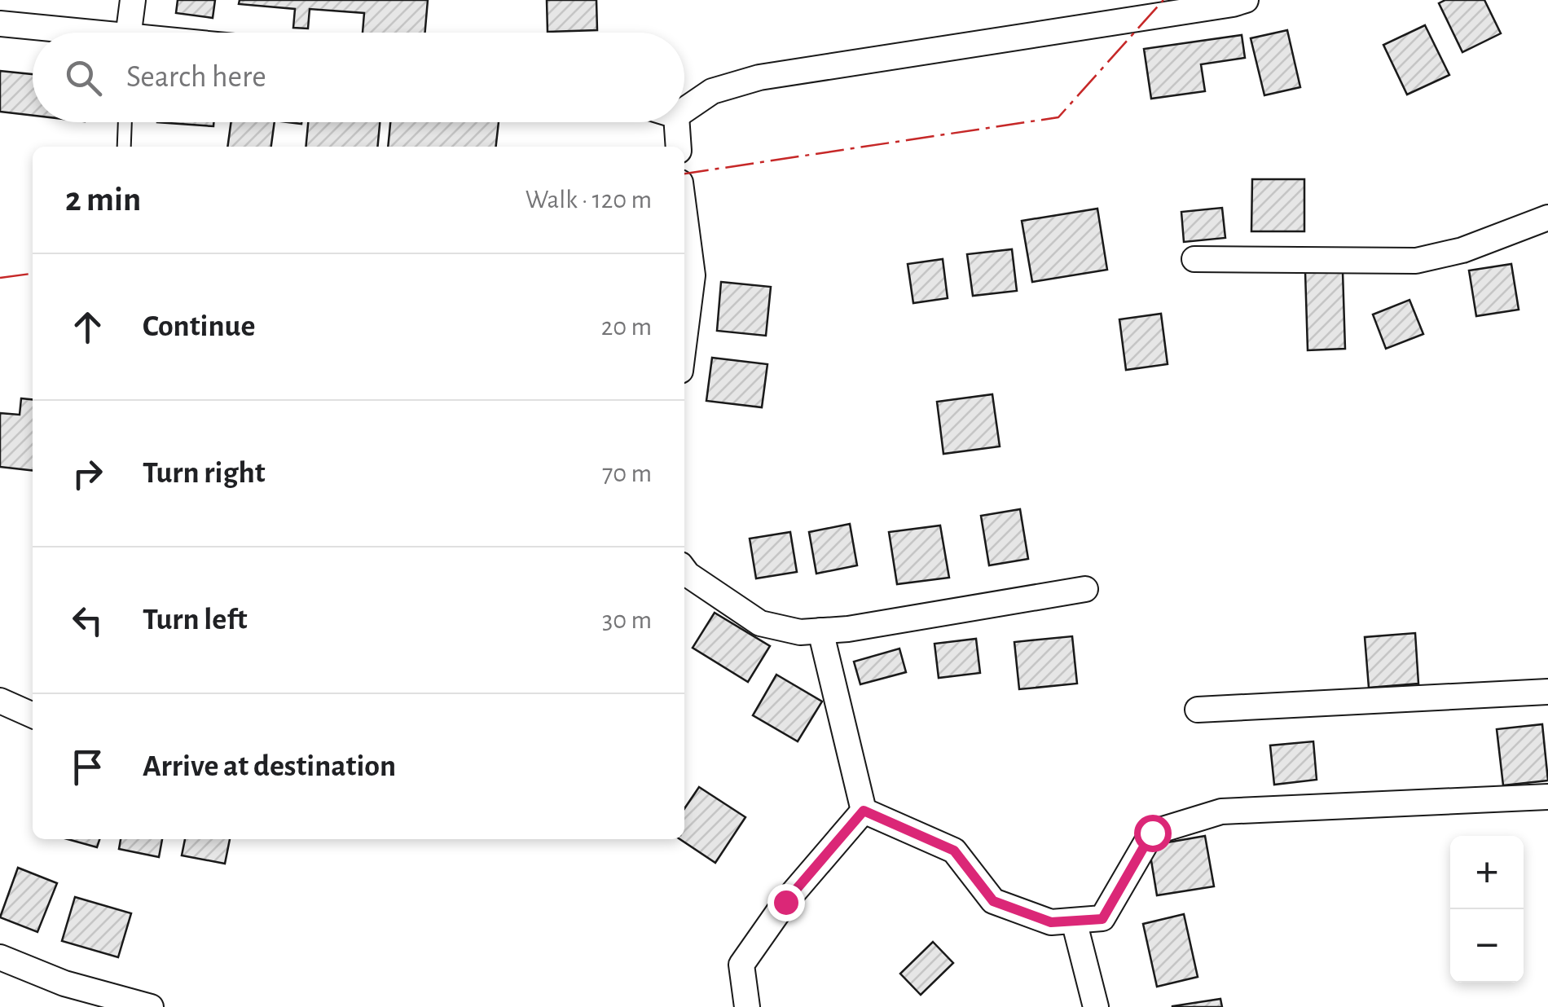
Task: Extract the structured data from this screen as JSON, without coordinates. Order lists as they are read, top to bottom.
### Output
{
  "page": {
    "search": "Search here",
    "heading": ["2 min", "Walk · 120 m"],
    "list": [
      ["Continue", "20 m"],
      ["Turn right", "70 m"],
      ["Turn left", "30 m"],
      "Arrive at destination"
    ],
    "map_buttons": ["+", "−"]
  }
}
